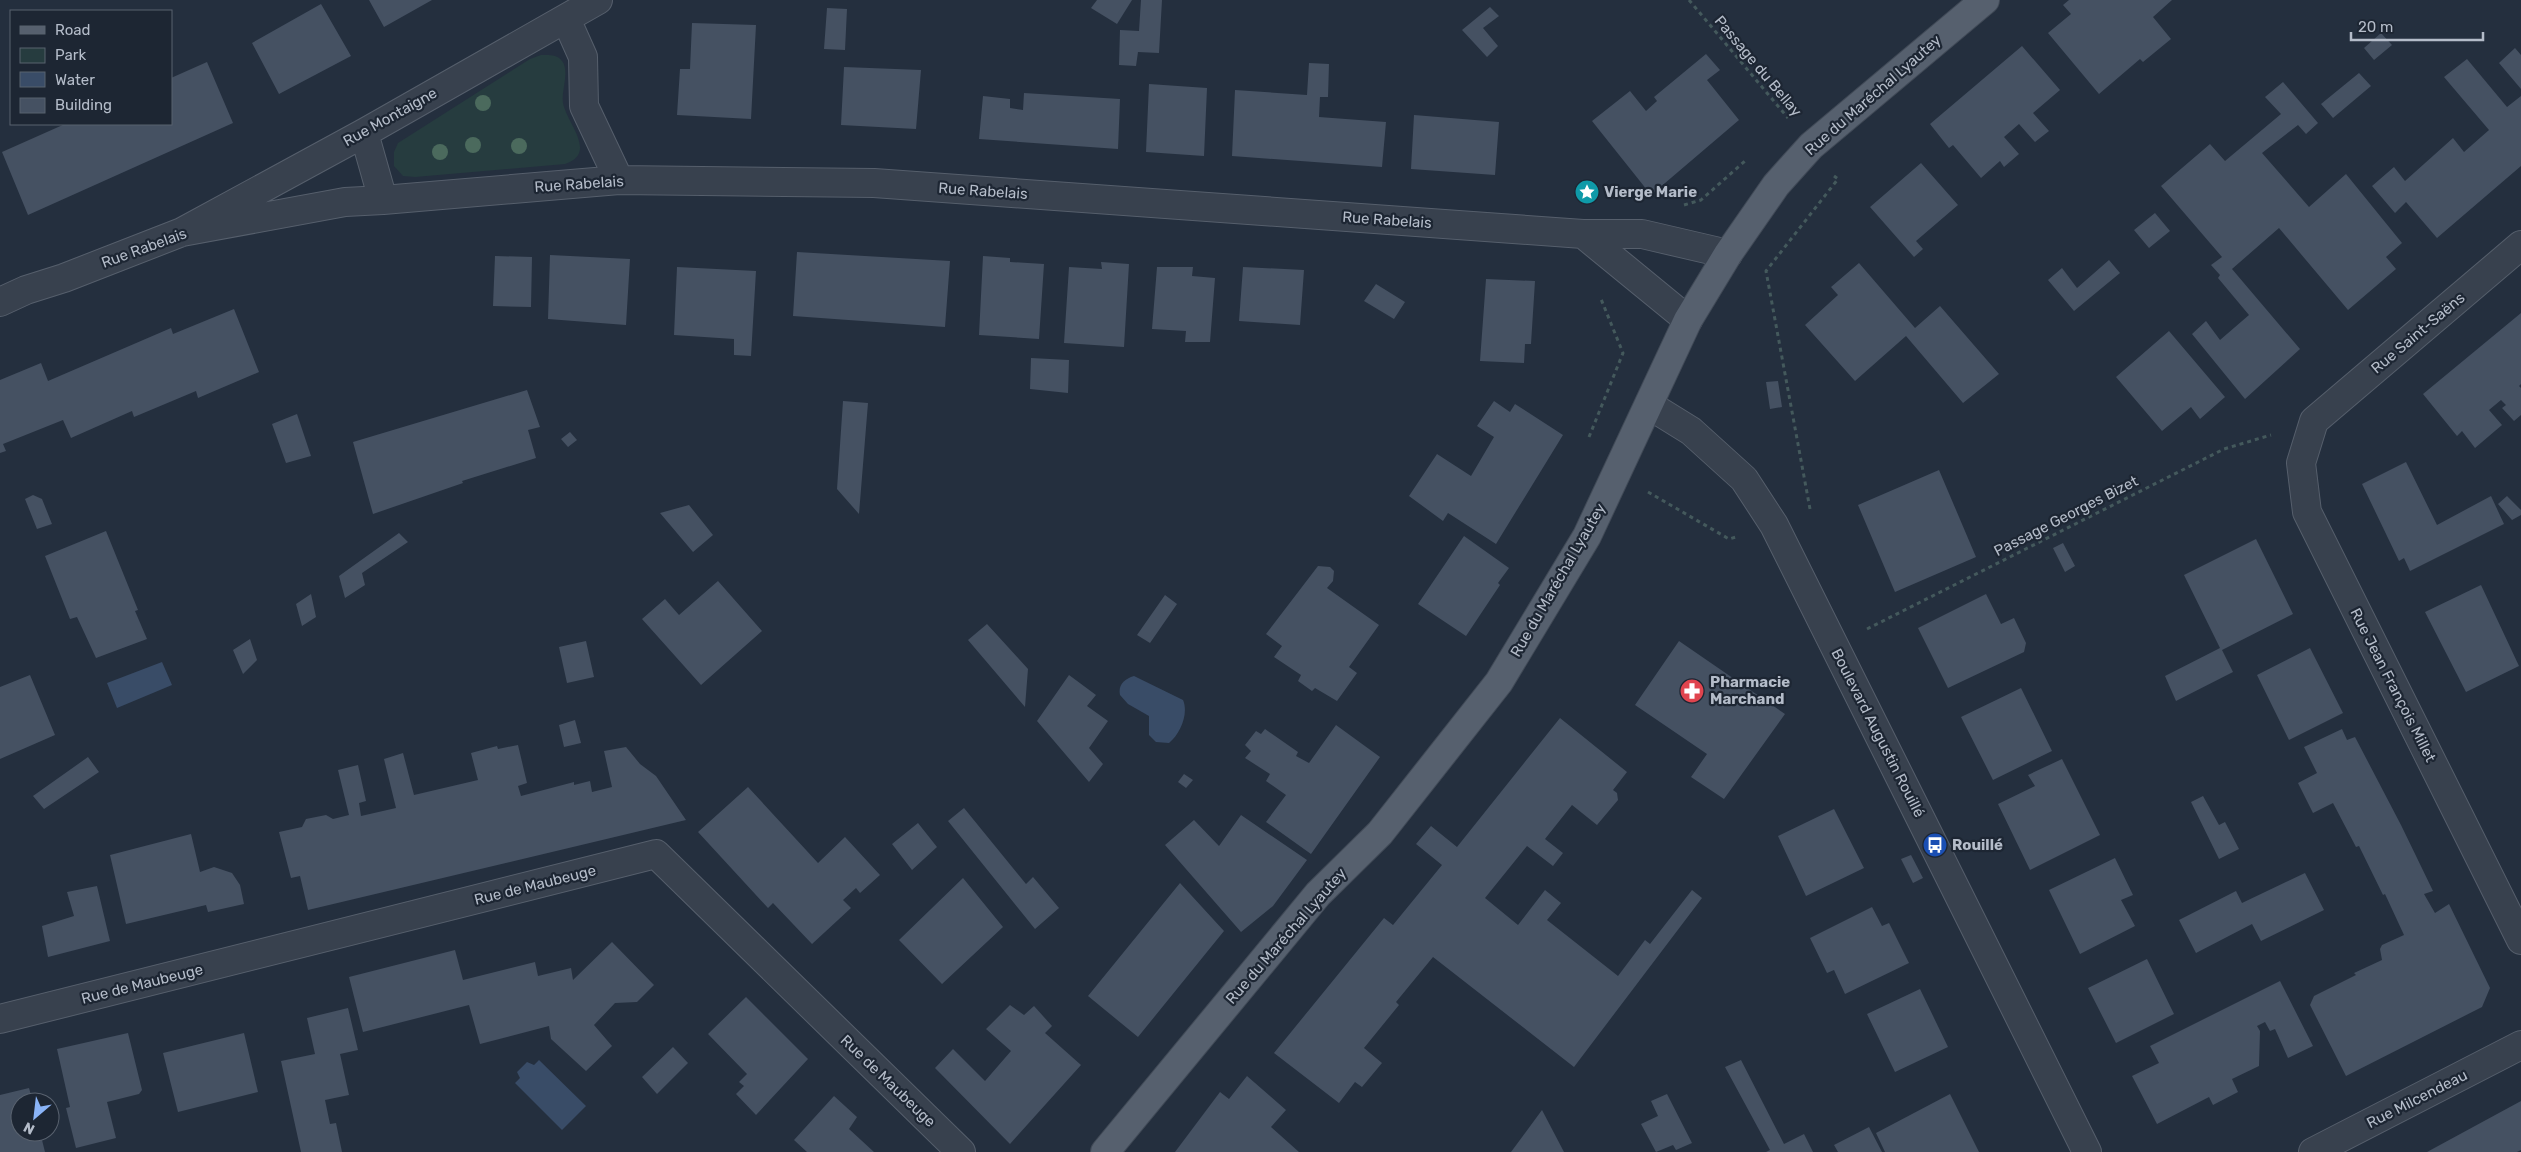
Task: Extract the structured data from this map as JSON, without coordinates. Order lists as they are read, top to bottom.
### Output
{
  "streets": {
    "main road": ["Rue du Maréchal Lyautey"],
    "street": [
      "Rue Montaigne",
      "Rue Rabelais",
      "Rue Saint-Saëns",
      "Rue Jean François Millet",
      "Boulevard Augustin Rouillé",
      "Rue de Maubeuge",
      "Rue Milcendeau"
    ],
    "path": ["Passage du Bellay", "Passage Georges Bizet"]
  },
  "crossings": [
    ["Passage du Bellay", "Rue du Maréchal Lyautey"],
    ["Rue du Maréchal Lyautey", "Rue Rabelais"],
    ["Rue du Maréchal Lyautey", "Boulevard Augustin Rouillé"],
    ["Rue Montaigne", "Rue Rabelais"],
    ["Rue Saint-Saëns", "Passage Georges Bizet"],
    ["Rue Saint-Saëns", "Rue Jean François Millet"],
    ["Passage Georges Bizet", "Rue Jean François Millet"],
    ["Passage Georges Bizet", "Boulevard Augustin Rouillé"]
  ],
  "places": {
    "place": ["Vierge Marie"],
    "pharmacy": ["Pharmacie Marchand"],
    "bus stop": ["Rouillé"]
  },
  "legend": [
    "Road",
    "Park",
    "Water",
    "Building"
  ],
  "scale_bar": "20 m",
  "north": "bottom left"
}
